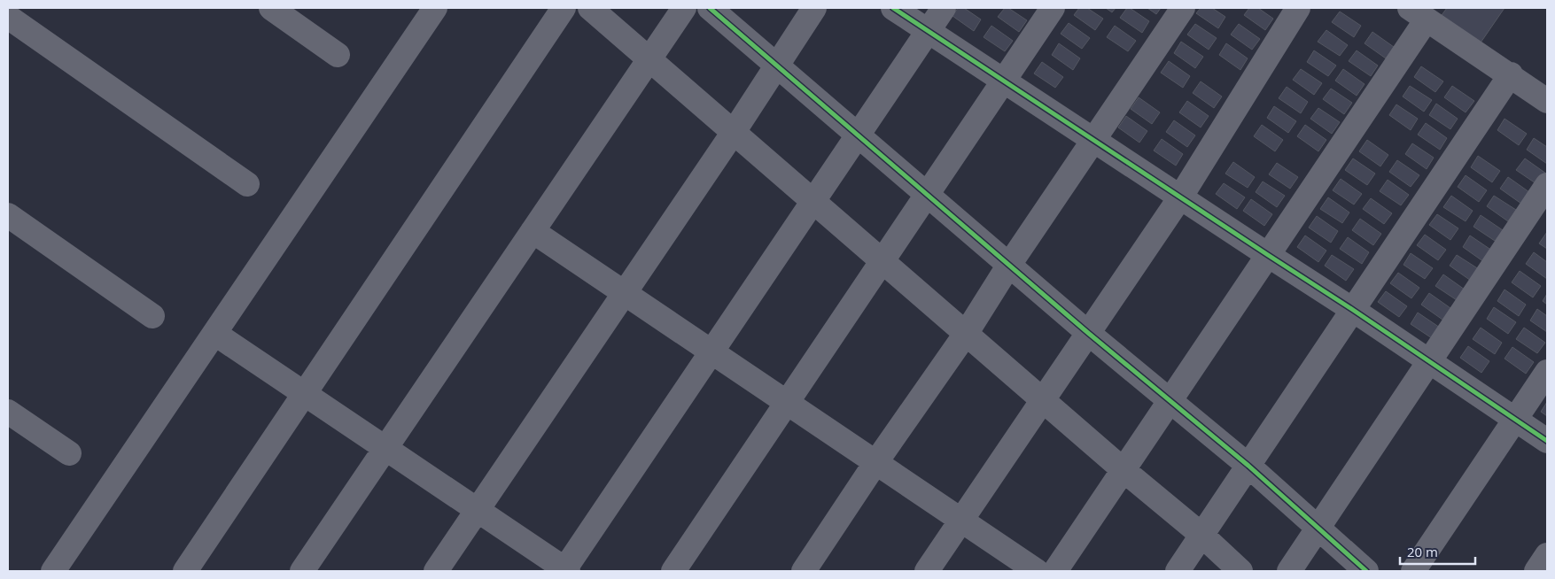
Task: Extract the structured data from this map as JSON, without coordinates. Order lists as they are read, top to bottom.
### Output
{
  "scale_bar": "20 m"
}
